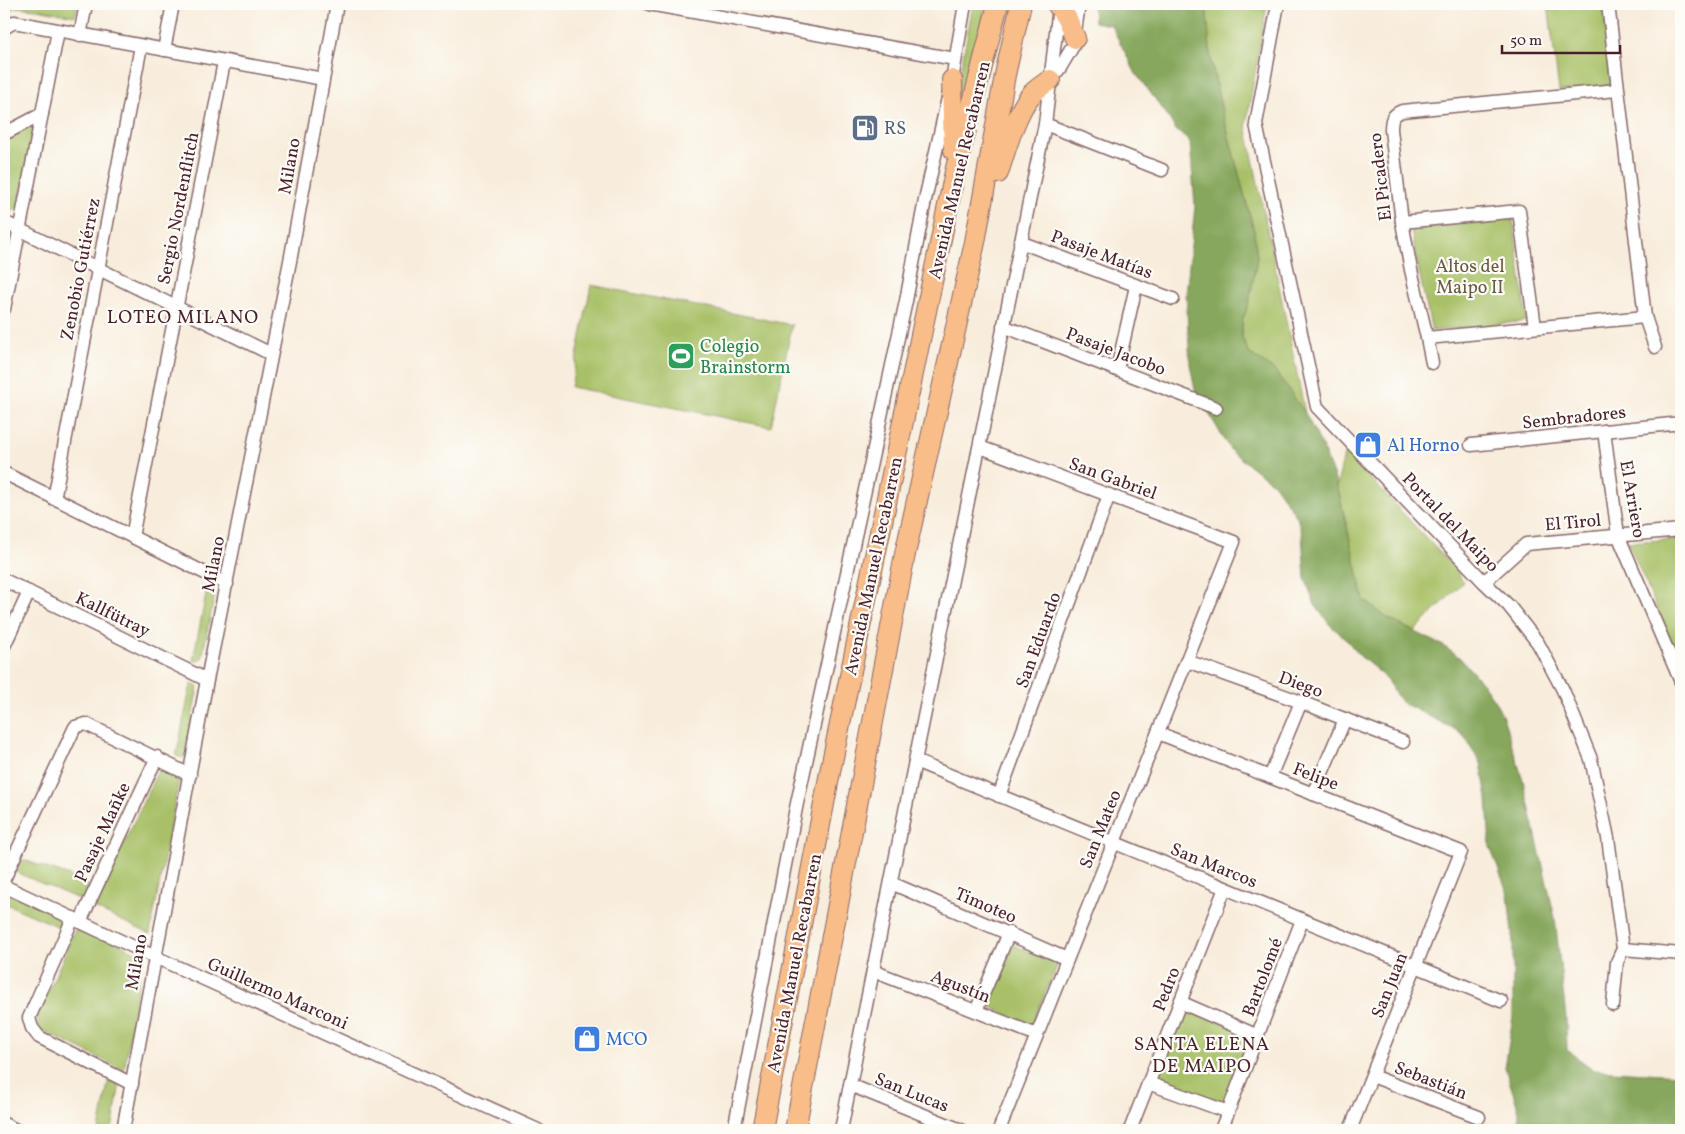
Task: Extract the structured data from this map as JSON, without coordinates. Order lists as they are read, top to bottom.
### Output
{
  "streets": {
    "main road": ["Avenida Manuel Recabarren"],
    "street": [
      "Milano",
      "El Picadero",
      "Sergio Nordenflitch",
      "Pasaje Matías",
      "Zenobio Gutiérrez",
      "Pasaje Jacobo",
      "Sembradores",
      "San Gabriel",
      "El Arriero",
      "Portal del Maipo",
      "El Tirol",
      "Kallfütray",
      "San Eduardo",
      "Diego",
      "Felipe",
      "San Mateo",
      "Pasaje Mañke",
      "San Marcos",
      "Timoteo",
      "Bartolomé",
      "San Juan",
      "Agustín",
      "Pedro",
      "Guillermo Marconi",
      "Sebastián",
      "San Lucas"
    ]
  },
  "crossings": [
    ["Milano", "Kallfütray"],
    ["Milano", "Pasaje Mañke"],
    ["Milano", "Guillermo Marconi"],
    ["Sembradores", "El Arriero"],
    ["San Gabriel", "San Eduardo"],
    ["San Gabriel", "San Mateo"],
    ["El Arriero", "El Tirol"],
    ["Portal del Maipo", "El Tirol"],
    ["San Eduardo", "San Marcos"],
    ["Diego", "San Mateo"],
    ["Felipe", "San Mateo"],
    ["Felipe", "San Juan"],
    ["San Mateo", "San Marcos"],
    ["San Mateo", "Timoteo"],
    ["San Mateo", "Agustín"],
    ["Pasaje Mañke", "Guillermo Marconi"],
    ["San Marcos", "Bartolomé"],
    ["San Marcos", "San Juan"],
    ["San Marcos", "Pedro"],
    ["San Juan", "Sebastián"]
  ],
  "districts": ["LOTEO MILANO", "SANTA ELENA DE MAIPO"],
  "parks": ["Altos del Maipo II"],
  "places": {
    "fuel station": ["RS"],
    "sports": ["Colegio Brainstorm"],
    "shop": ["Al Horno", "MCO"]
  },
  "scale_bar": "50 m"
}
